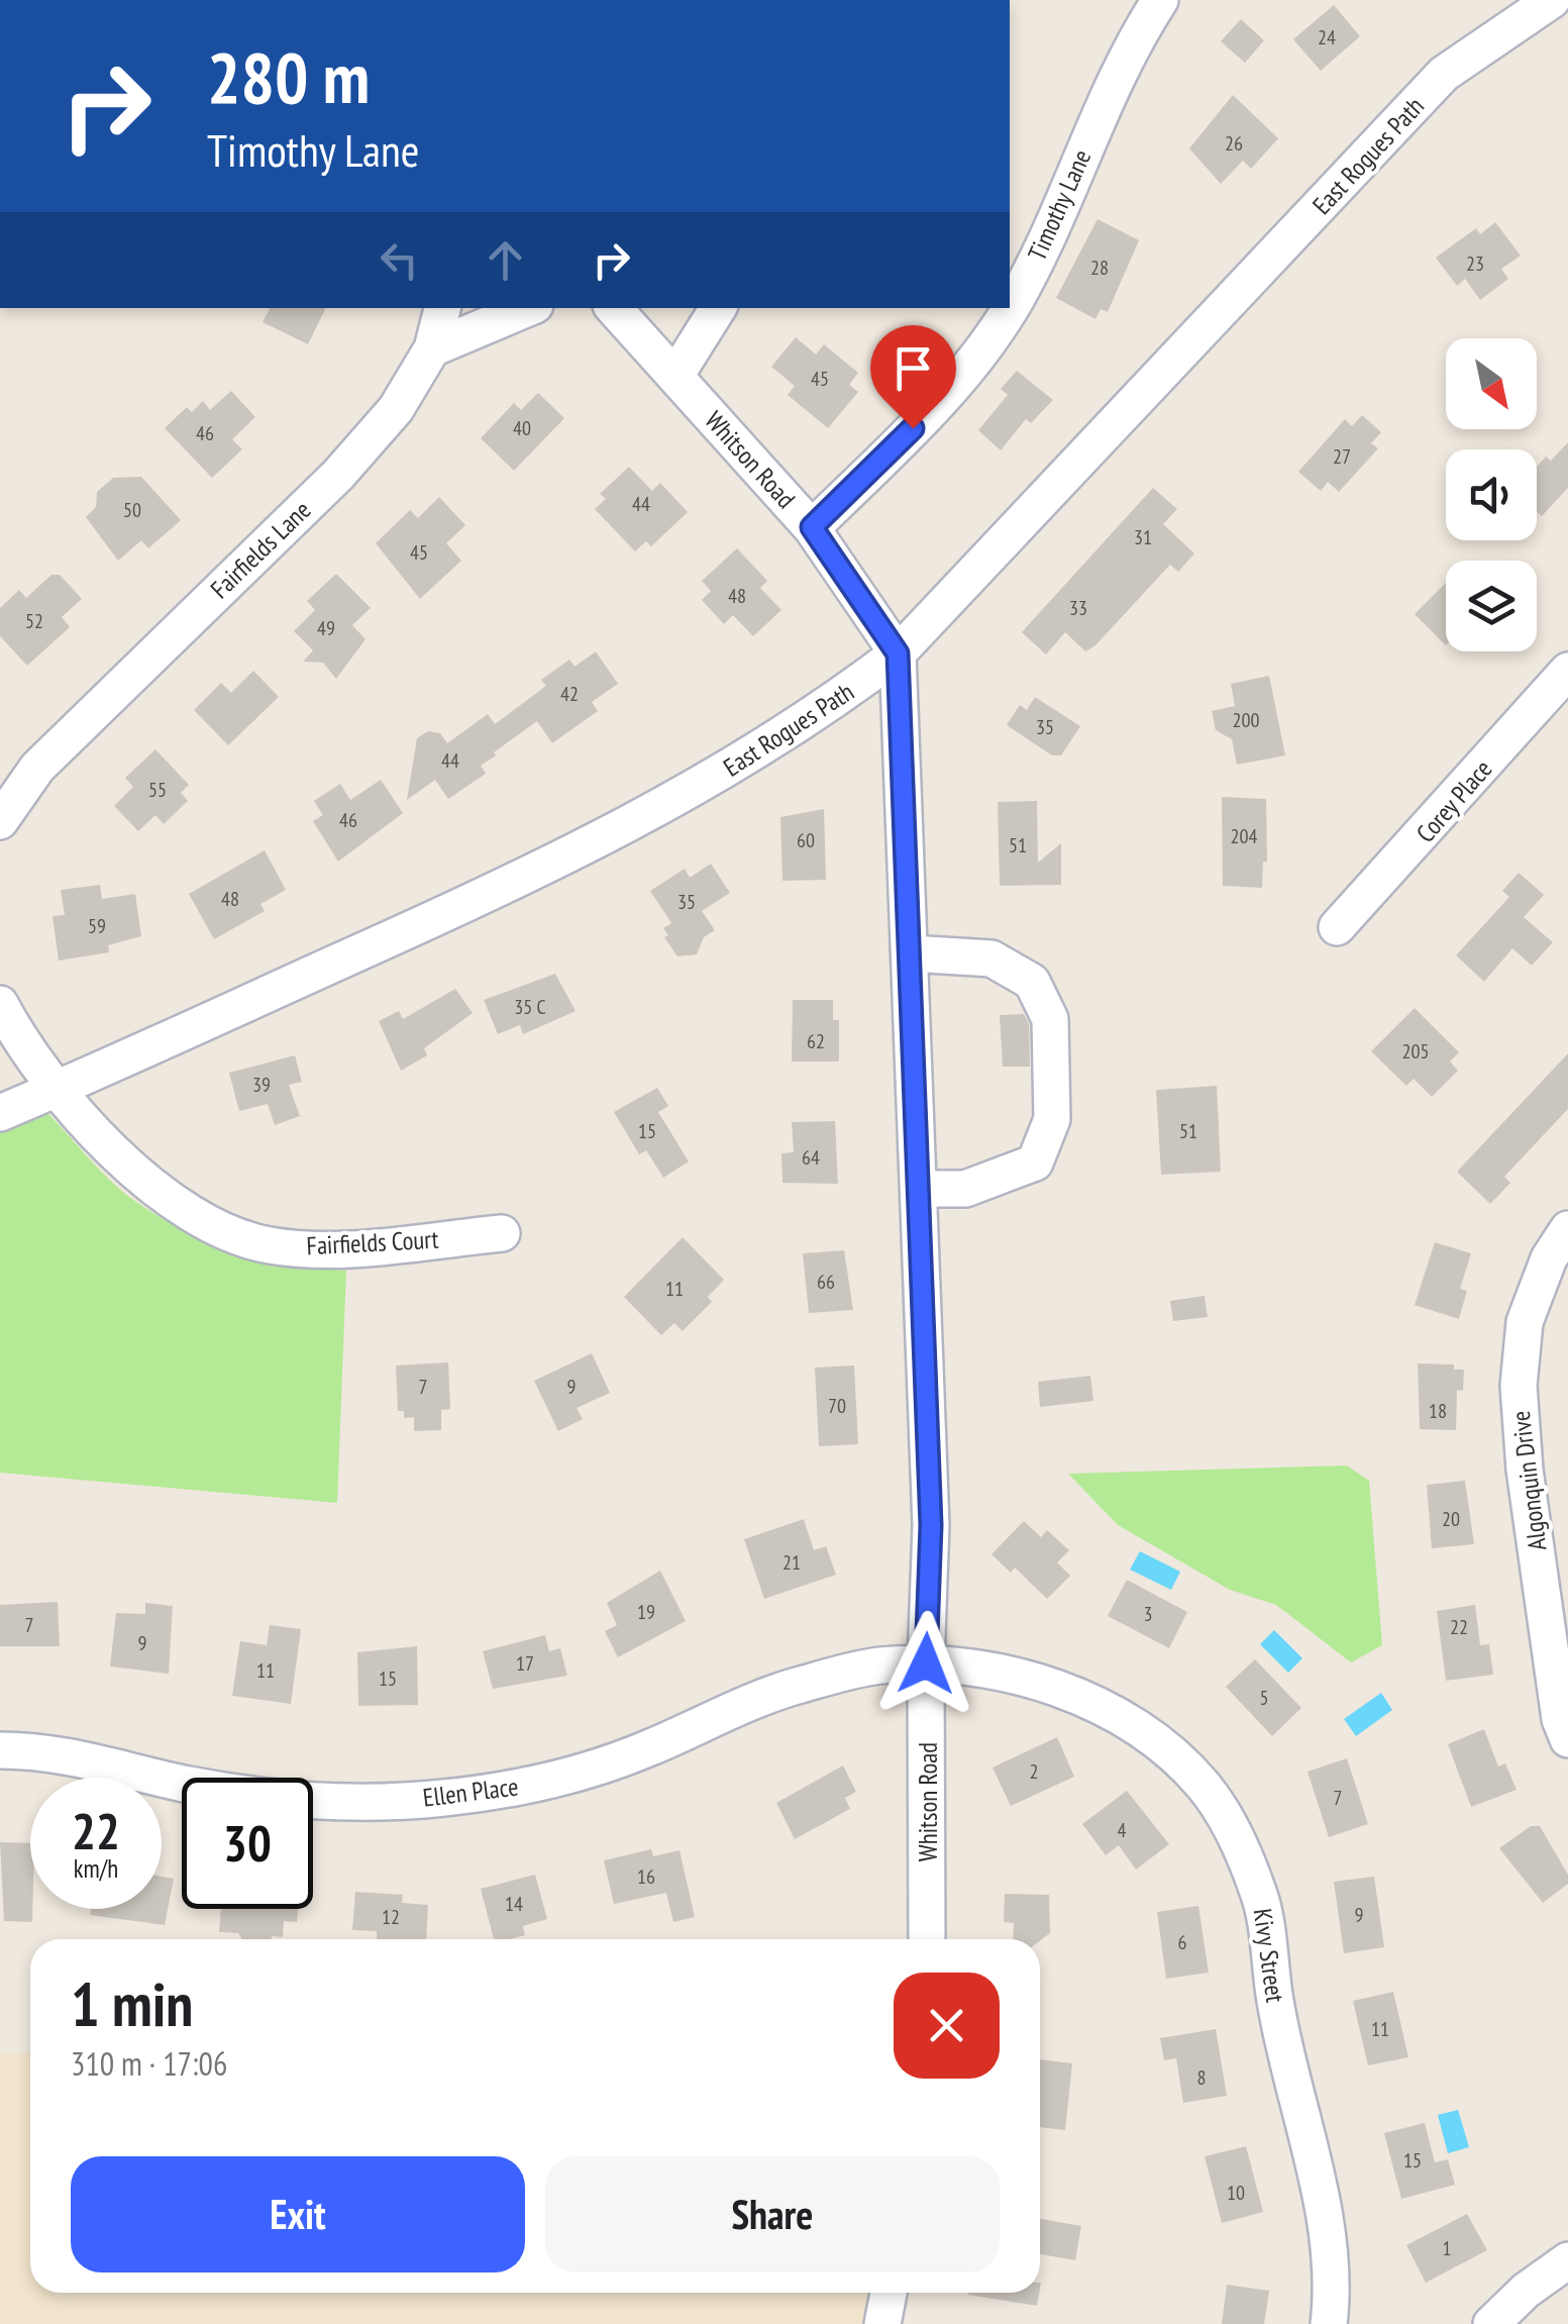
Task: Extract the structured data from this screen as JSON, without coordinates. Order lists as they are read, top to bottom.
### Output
{
  "streets": {
    "street": [
      "East Rogues Path",
      "Timothy Lane",
      "Whitson Road",
      "Fairfields Lane",
      "Corey Place",
      "Fairfields Court",
      "Algonquin Drive",
      "Ellen Place",
      "Kivy Street"
    ]
  },
  "crossings": [
    ["East Rogues Path", "Whitson Road"],
    ["East Rogues Path", "Fairfields Court"],
    ["Timothy Lane", "Whitson Road"],
    ["Whitson Road", "Ellen Place"],
    ["Whitson Road", "Kivy Street"],
    ["Ellen Place", "Kivy Street"]
  ],
  "house_numbers": [
    "24",
    "26",
    "23",
    "28",
    "45",
    "40",
    "46",
    "27",
    "44",
    "50",
    "31",
    "45",
    "48",
    "33",
    "52",
    "49",
    "42",
    "200",
    "35",
    "44",
    "55",
    "46",
    "204",
    "60",
    "51",
    "48",
    "35",
    "59",
    "35 C",
    "62",
    "205",
    "39",
    "15",
    "51",
    "64",
    "66",
    "11",
    "7",
    "9",
    "70",
    "18",
    "20",
    "21",
    "19",
    "3",
    "7",
    "22",
    "9",
    "17",
    "11",
    "15",
    "5",
    "2",
    "7",
    "4",
    "16",
    "14",
    "9",
    "12",
    "6",
    "11",
    "8",
    "15",
    "10",
    "1"
  ],
  "north": "bottom right",
  "page": {
    "turn": ["280 m", "Timothy Lane"],
    "speed": "22 km/h",
    "limit": "30",
    "heading": ["1 min", "310 m · 17:06"],
    "buttons": ["Exit", "Share"]
  }
}
